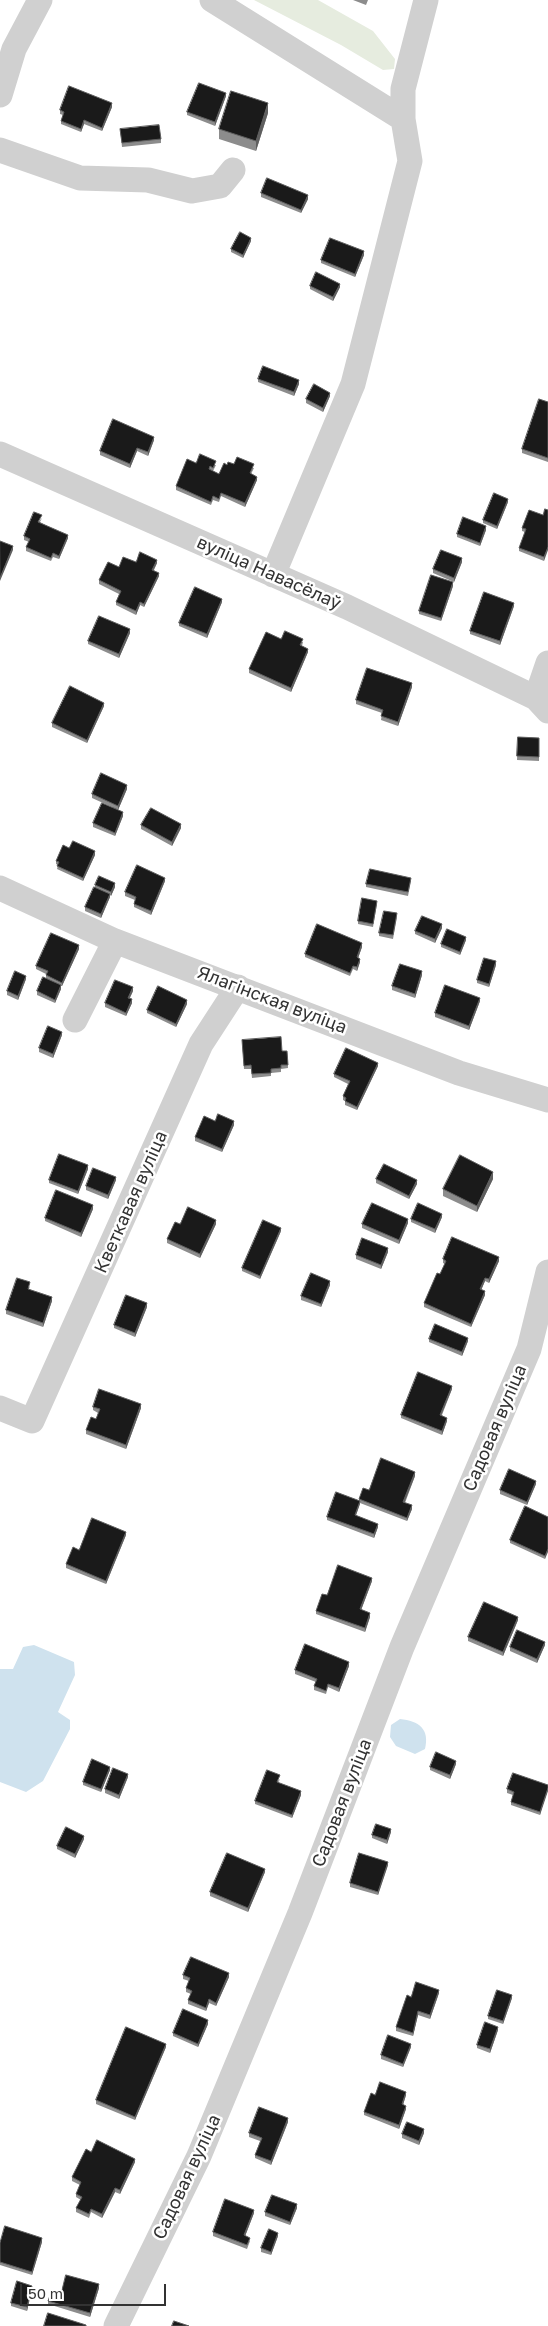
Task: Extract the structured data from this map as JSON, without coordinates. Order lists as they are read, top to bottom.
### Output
{
  "streets": {
    "street": [
      "вуліца Навасёлаў",
      "Ялагінская вуліца",
      "Кветкавая вуліца",
      "Садовая вуліца"
    ]
  },
  "crossings": [
    ["Ялагінская вуліца", "Кветкавая вуліца"]
  ],
  "scale_bar": "50 m"
}
